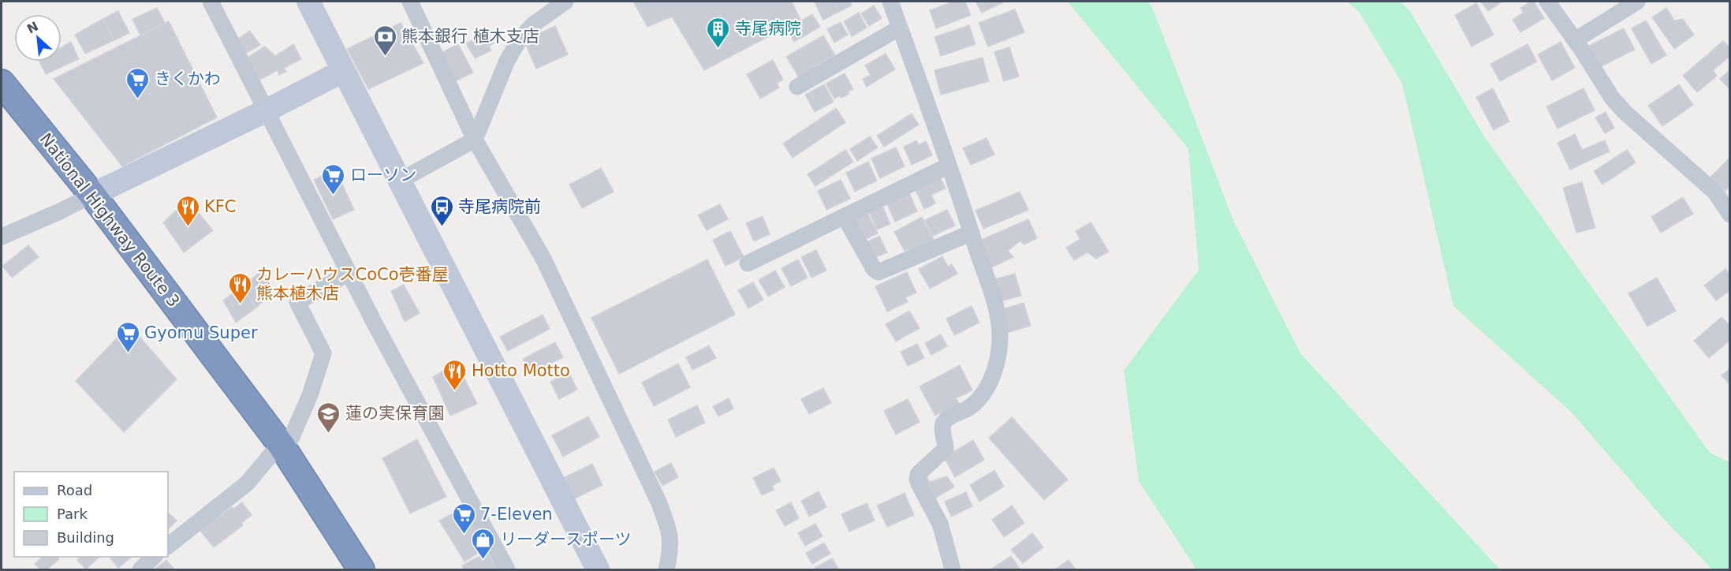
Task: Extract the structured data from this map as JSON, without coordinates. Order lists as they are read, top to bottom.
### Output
{
  "streets": {
    "highway": ["National Highway Route 3"]
  },
  "places": {
    "building": ["寺尾病院"],
    "bank": ["熊本銀行 植木支店"],
    "supermarket": [
      "きくかわ",
      "ローソン",
      "Gyomu Super",
      "7-Eleven"
    ],
    "restaurant": ["KFC", "カレーハウスCoCo壱番屋 熊本植木店", "Hotto Motto"],
    "bus stop": ["寺尾病院前"],
    "school or university": ["蓮の実保育園"],
    "shop": ["リーダースポーツ"]
  },
  "legend": ["Road", "Park", "Building"],
  "north": "top left"
}
